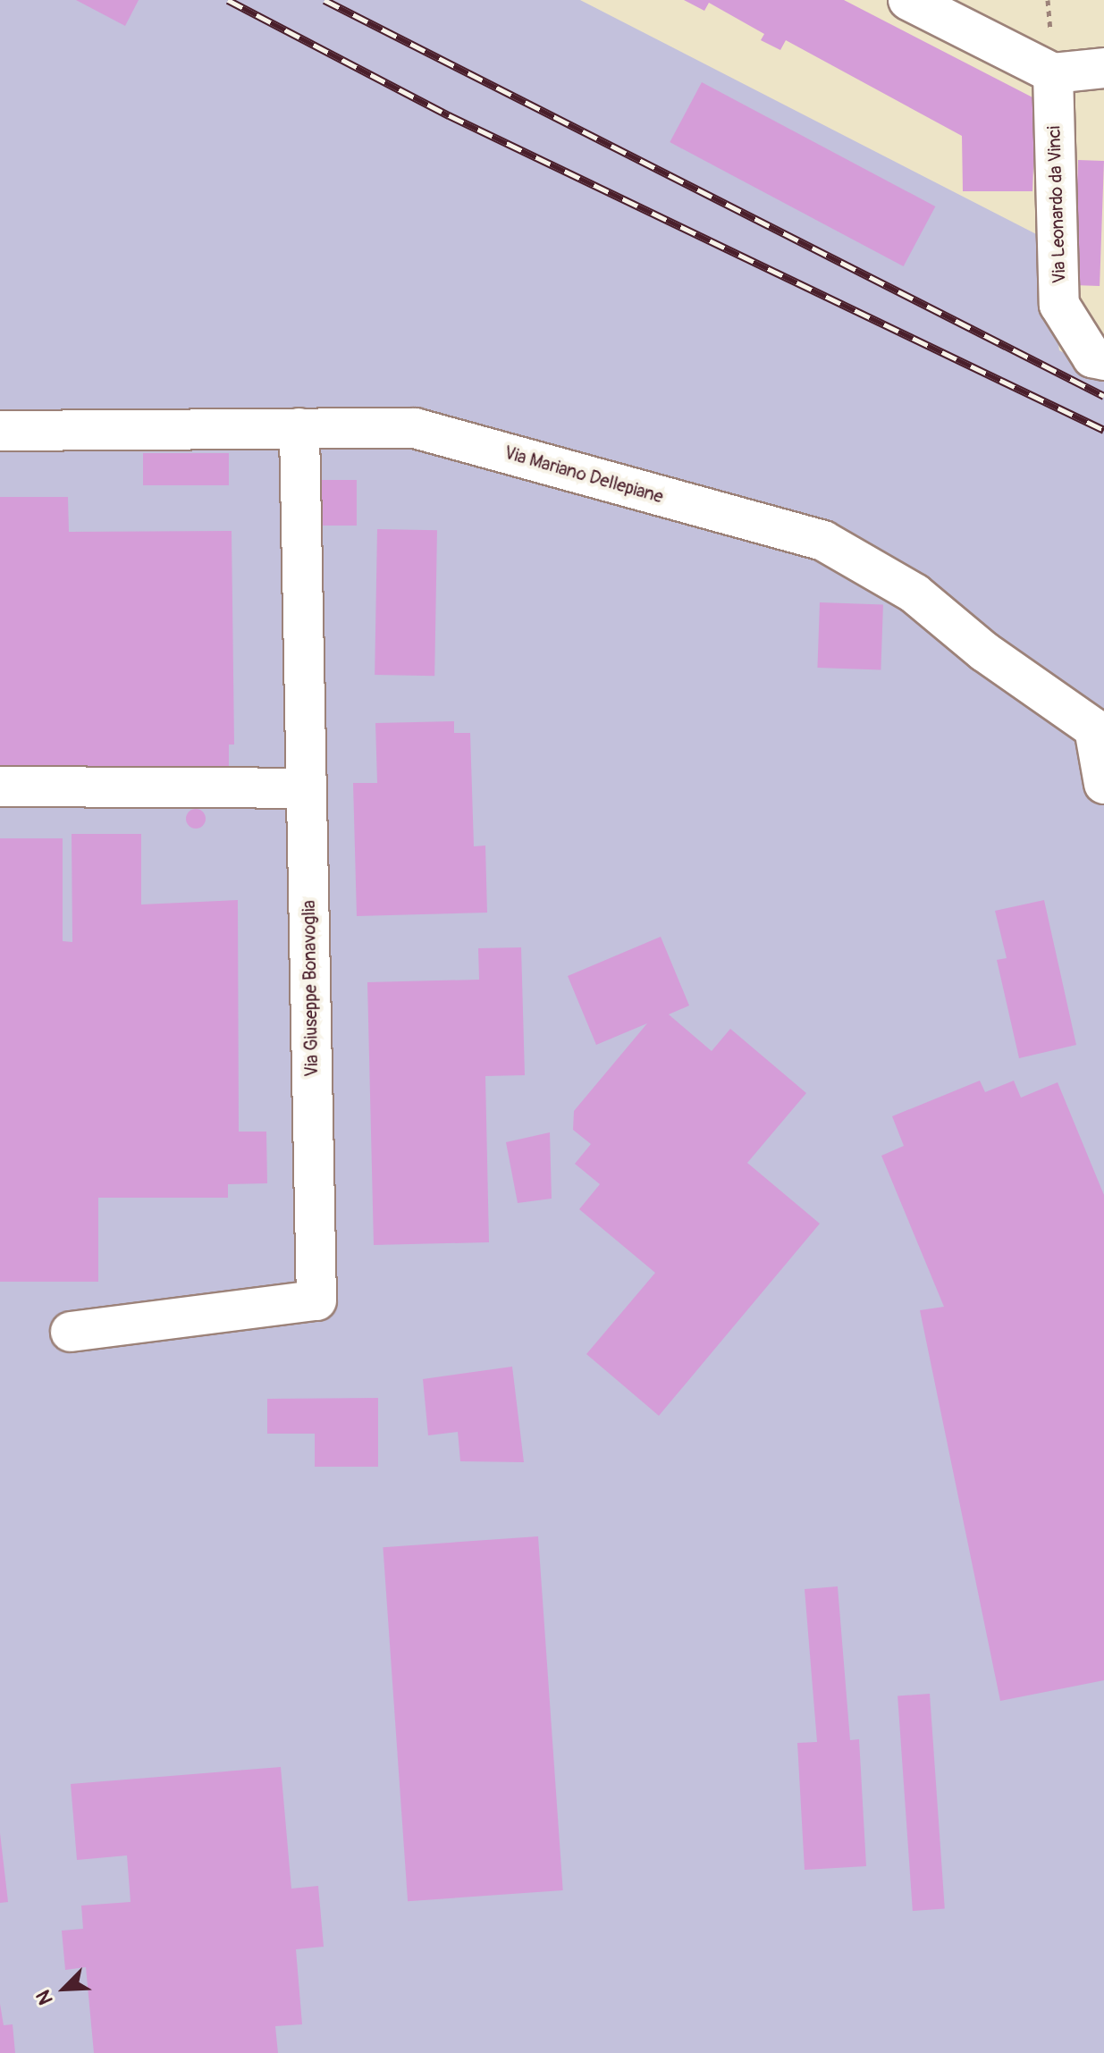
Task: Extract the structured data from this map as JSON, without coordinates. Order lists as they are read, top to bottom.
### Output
{
  "streets": {
    "street": ["Via Leonardo da Vinci", "Via Mariano Dellepiane", "Via Giuseppe Bonavoglia"]
  },
  "crossings": [
    ["Via Mariano Dellepiane", "Via Giuseppe Bonavoglia"]
  ],
  "north": "bottom left"
}
